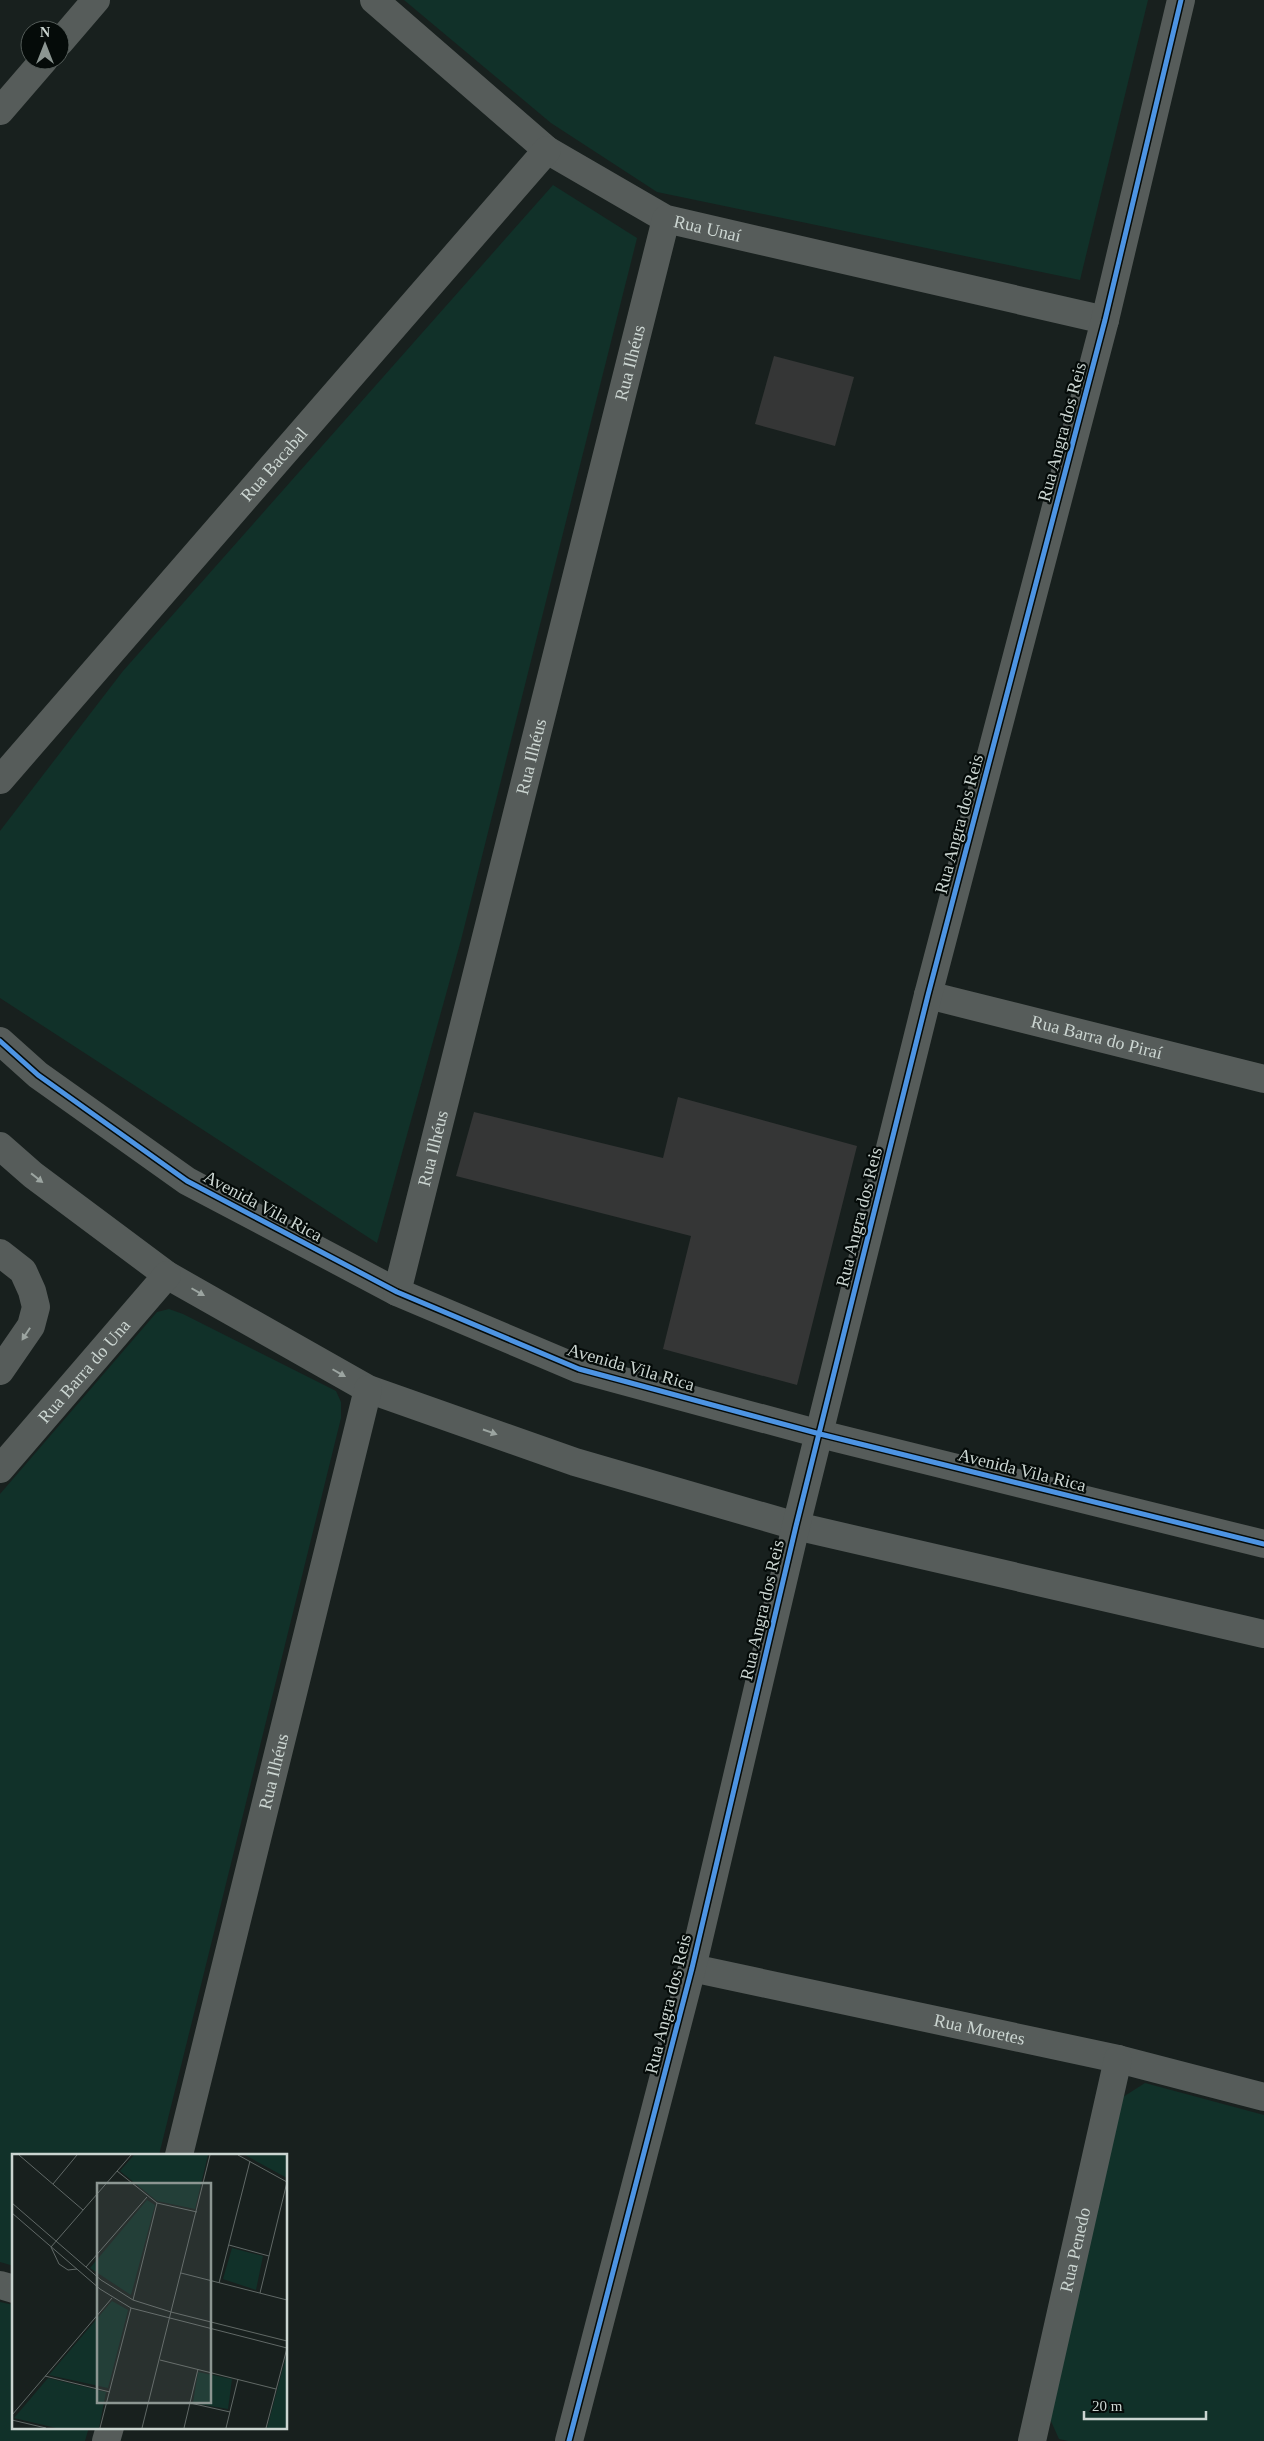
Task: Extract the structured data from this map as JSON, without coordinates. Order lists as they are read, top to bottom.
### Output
{
  "streets": {
    "street": [
      "Rua Unaí",
      "Rua Ilhéus",
      "Rua Angra dos Reis",
      "Rua Bacabal",
      "Rua Barra do Piraí",
      "Avenida Vila Rica",
      "Rua Barra do Una",
      "Rua Moretes",
      "Rua Penedo"
    ]
  },
  "crossings": [
    ["Rua Unaí", "Rua Ilhéus"],
    ["Rua Unaí", "Rua Angra dos Reis"],
    ["Rua Unaí", "Rua Bacabal"],
    ["Rua Ilhéus", "Avenida Vila Rica"],
    ["Rua Angra dos Reis", "Rua Barra do Piraí"],
    ["Rua Angra dos Reis", "Avenida Vila Rica"],
    ["Rua Angra dos Reis", "Rua Moretes"],
    ["Rua Moretes", "Rua Penedo"]
  ],
  "scale_bar": "20 m",
  "north": "top"
}
